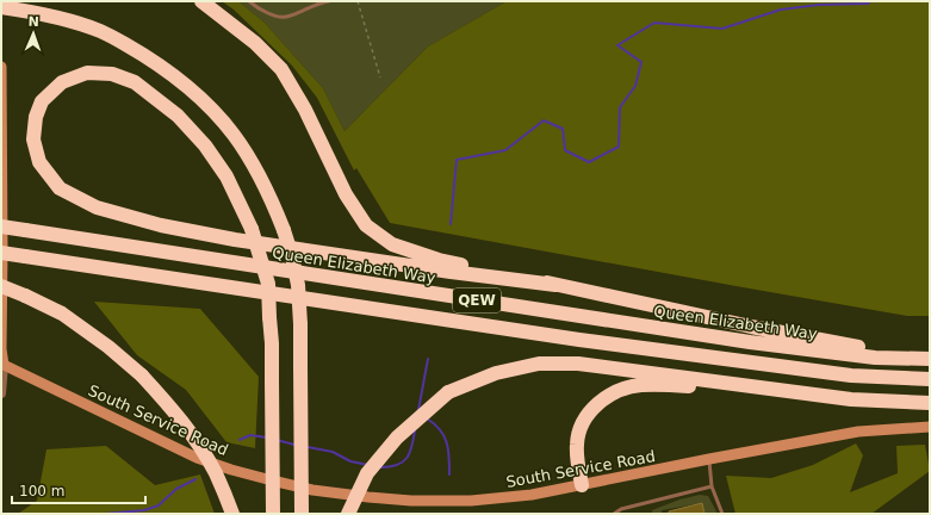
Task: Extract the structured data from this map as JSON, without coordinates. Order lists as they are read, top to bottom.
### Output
{
  "streets": {
    "highway": ["Queen Elizabeth Way", "QEW"],
    "main road": ["South Service Road"]
  },
  "scale_bar": "100 m",
  "north": "top"
}
